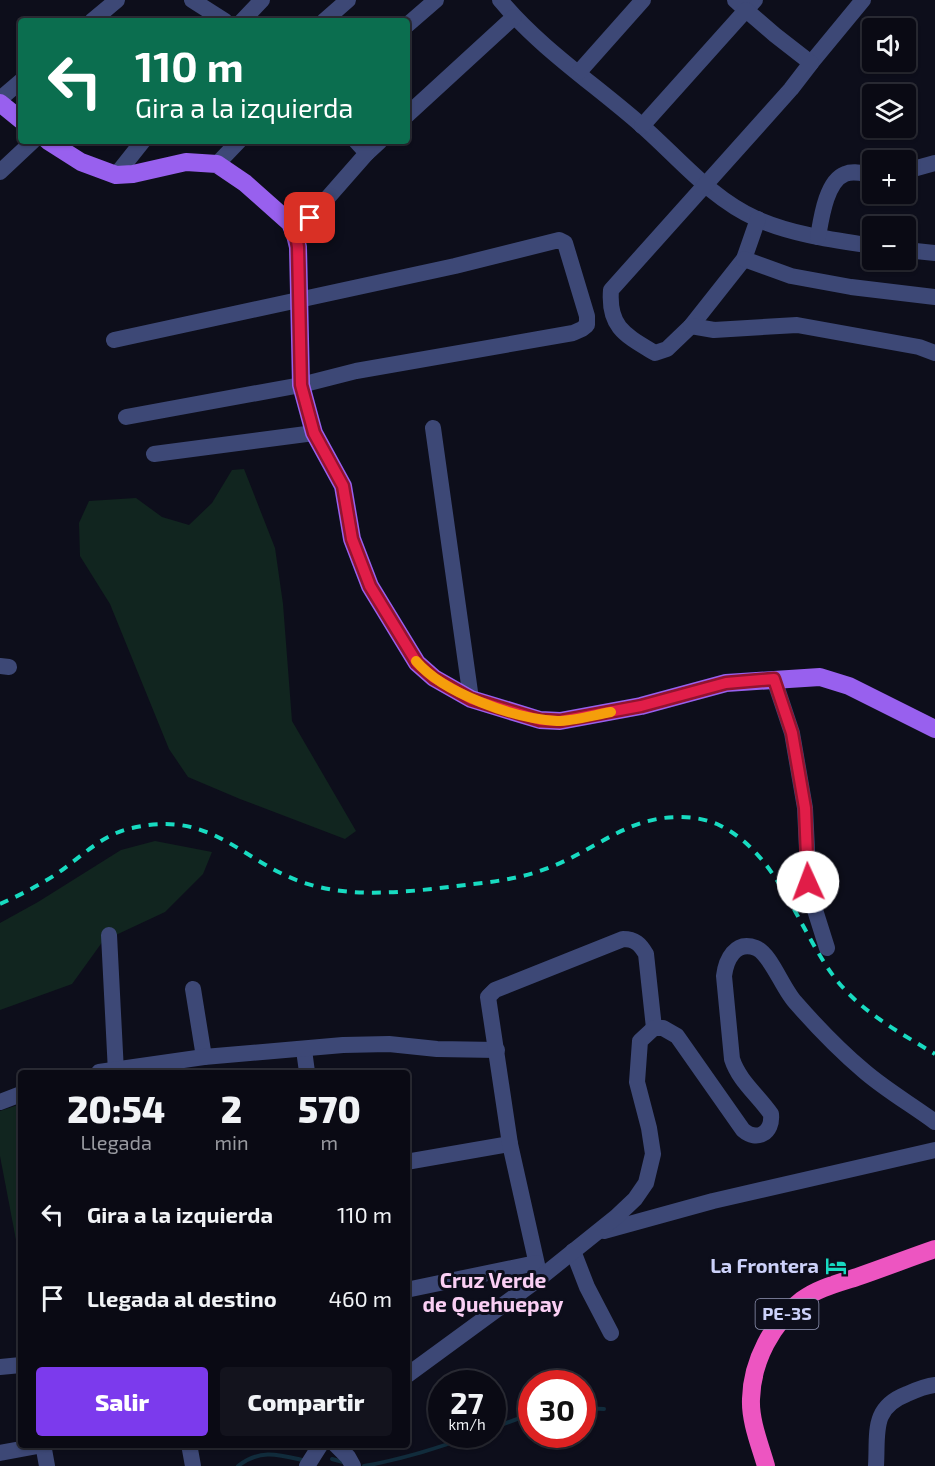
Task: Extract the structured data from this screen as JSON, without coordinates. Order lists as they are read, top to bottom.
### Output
{
  "streets": {
    "highway": ["PE-3S"]
  },
  "districts": ["Cruz Verde de Quehuepay"],
  "places": {
    "hotel": ["La Frontera"]
  },
  "page": {
    "map_buttons": ["+", "−"],
    "turn": ["110 m", "Gira a la izquierda"],
    "eta": [
      "20:54",
      "Llegada",
      "2",
      "min",
      "570",
      "m"
    ],
    "list": [
      {
        "name": "Gira a la izquierda",
        "value": "110 m"
      },
      {
        "name": "Llegada al destino",
        "value": "460 m"
      }
    ],
    "buttons": ["Salir", "Compartir"],
    "speed": "27 km/h",
    "limit": "30"
  }
}
